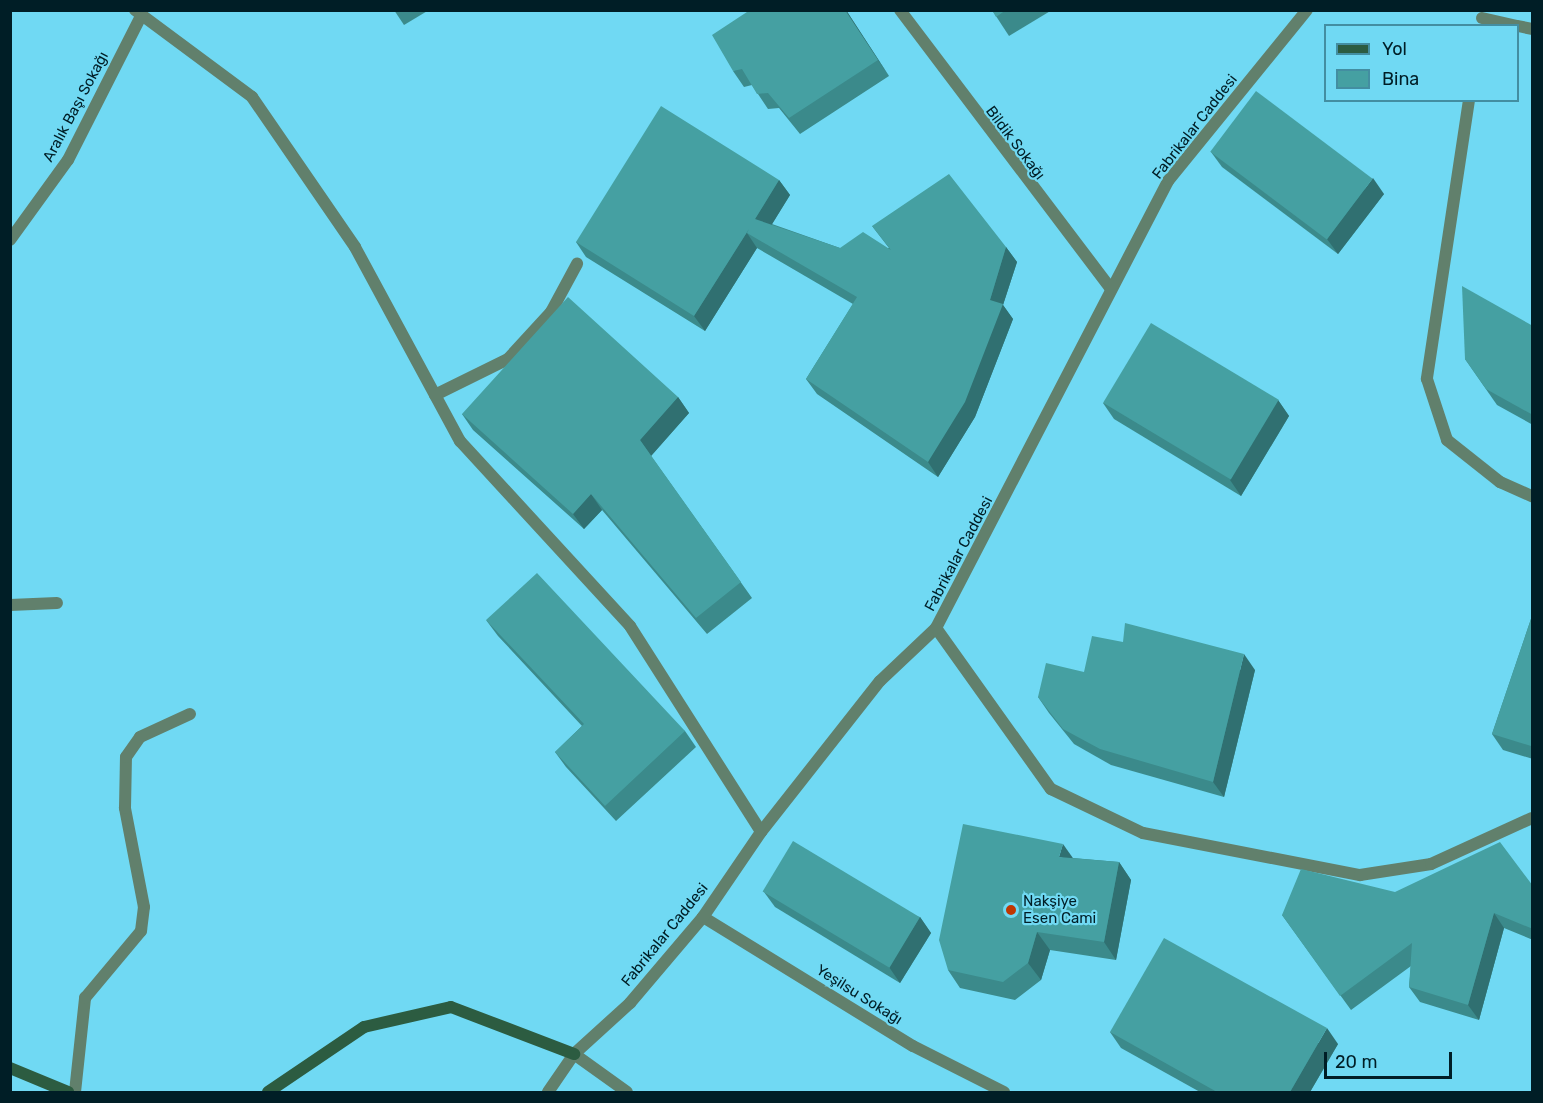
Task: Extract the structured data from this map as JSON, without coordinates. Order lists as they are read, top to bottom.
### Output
{
  "streets": {
    "street": [
      "Aralık Başı Sokağı",
      "Fabrikalar Caddesi",
      "Bildik Sokağı",
      "Yeşilsu Sokağı"
    ]
  },
  "crossings": [
    ["Fabrikalar Caddesi", "Bildik Sokağı"],
    ["Fabrikalar Caddesi", "Yeşilsu Sokağı"]
  ],
  "places": ["Nakşiye Esen Cami"],
  "legend": ["Yol", "Bina"],
  "scale_bar": "20 m"
}
